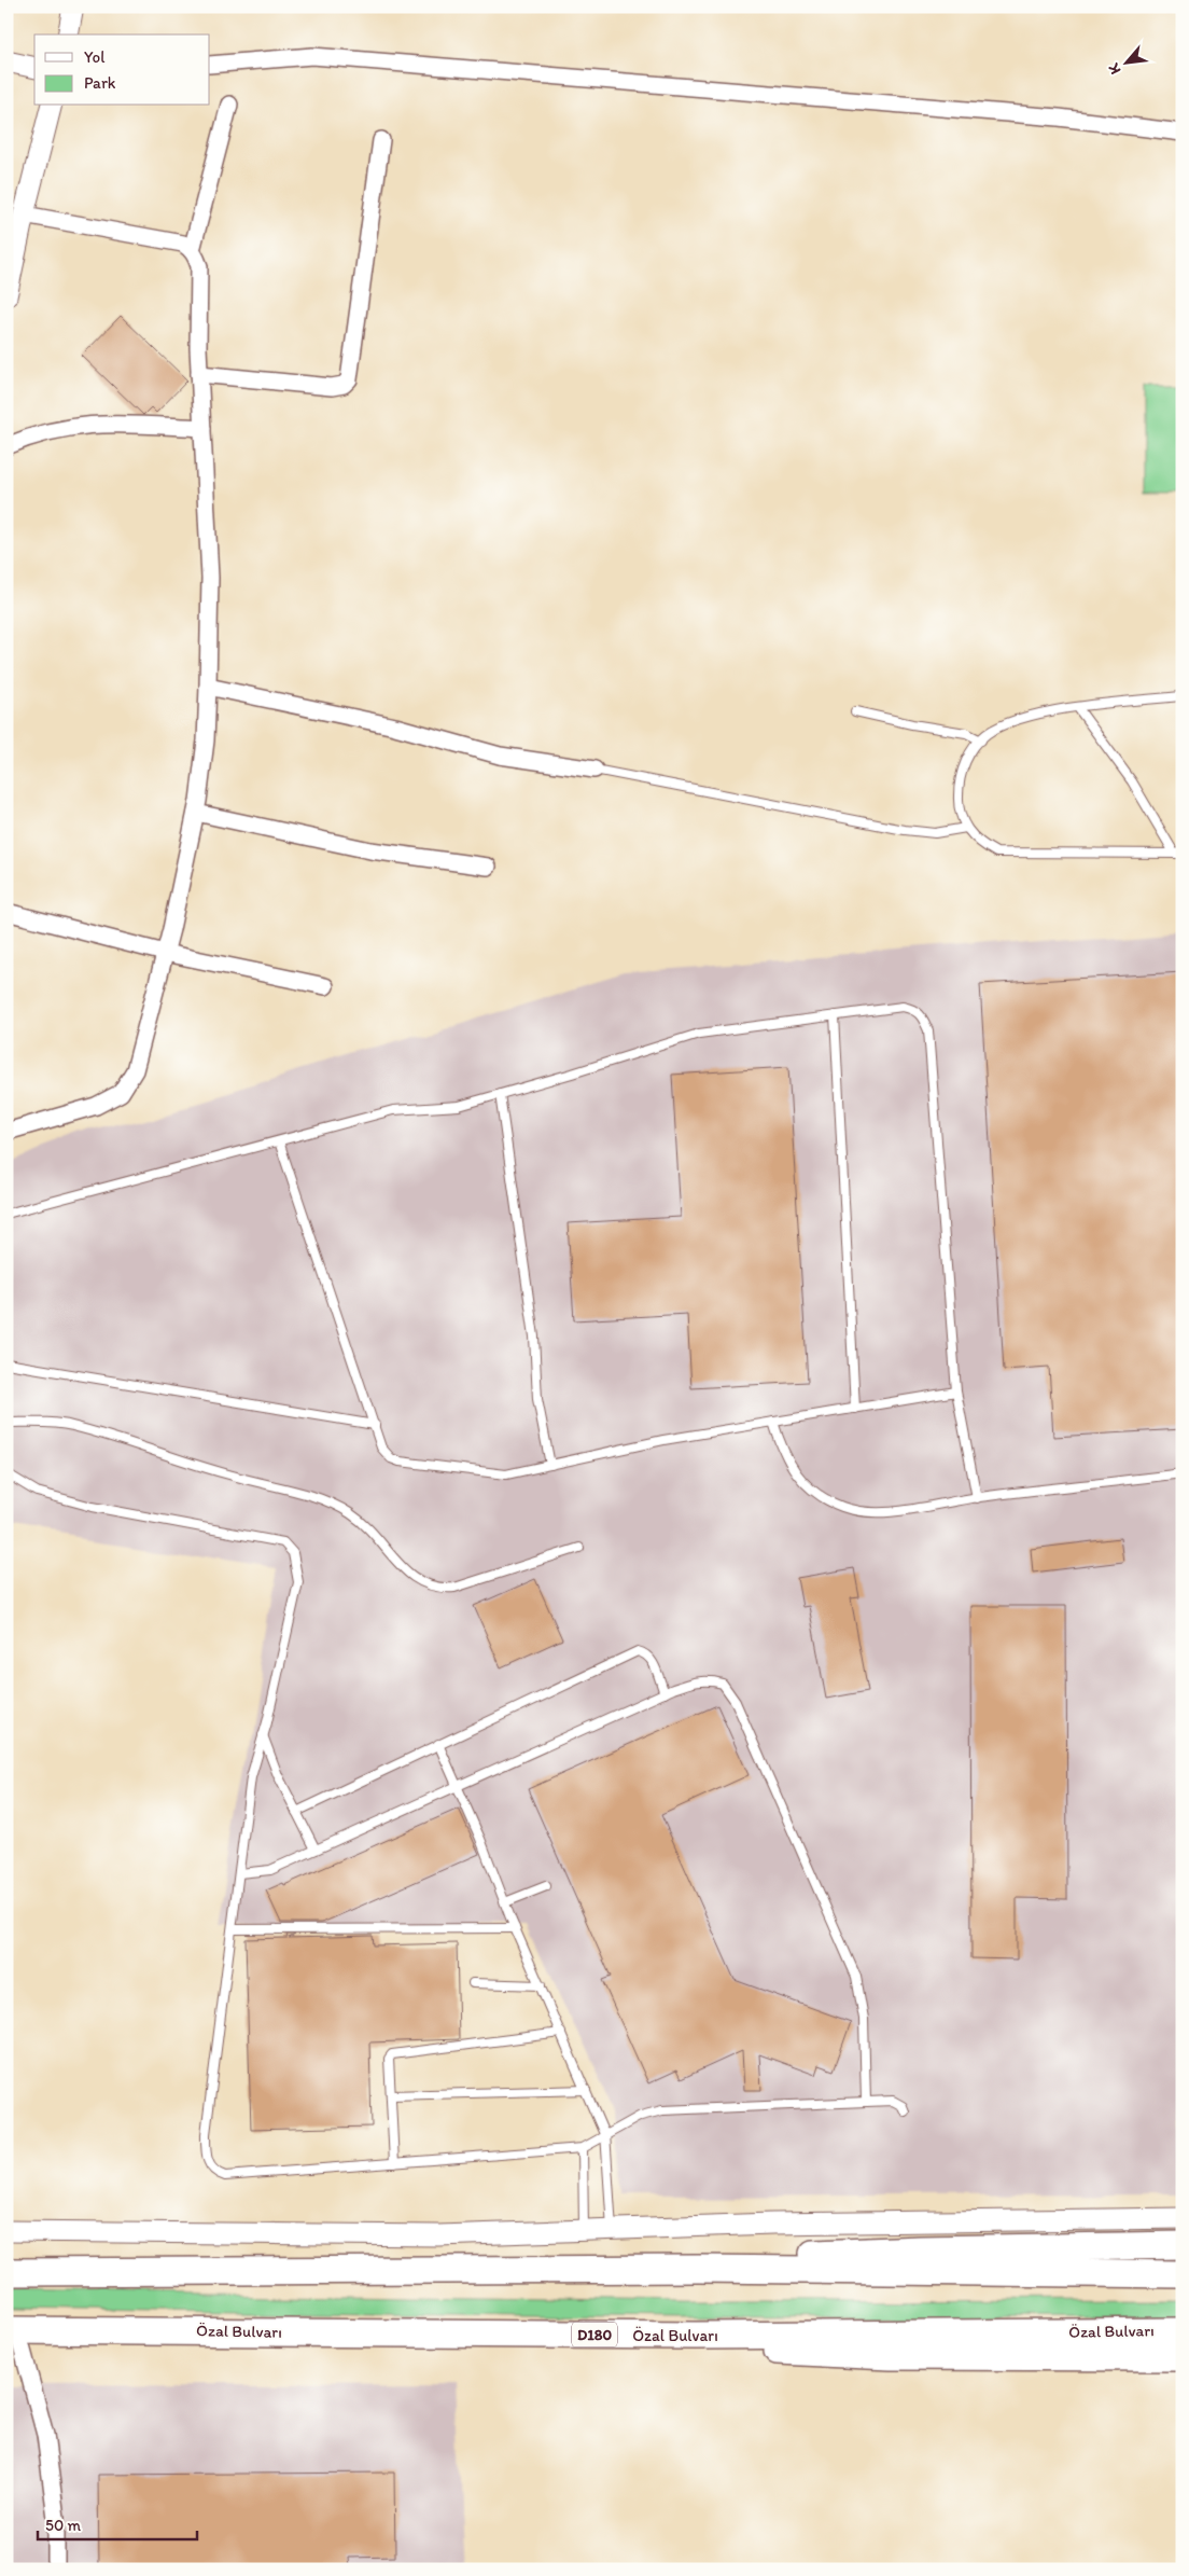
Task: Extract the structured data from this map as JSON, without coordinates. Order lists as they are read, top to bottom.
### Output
{
  "streets": {
    "highway": ["Özal Bulvarı", "D180"]
  },
  "crossings": [
    ["Özal Bulvarı", "D180"]
  ],
  "legend": ["Yol", "Park"],
  "scale_bar": "50 m",
  "north": "bottom left"
}
